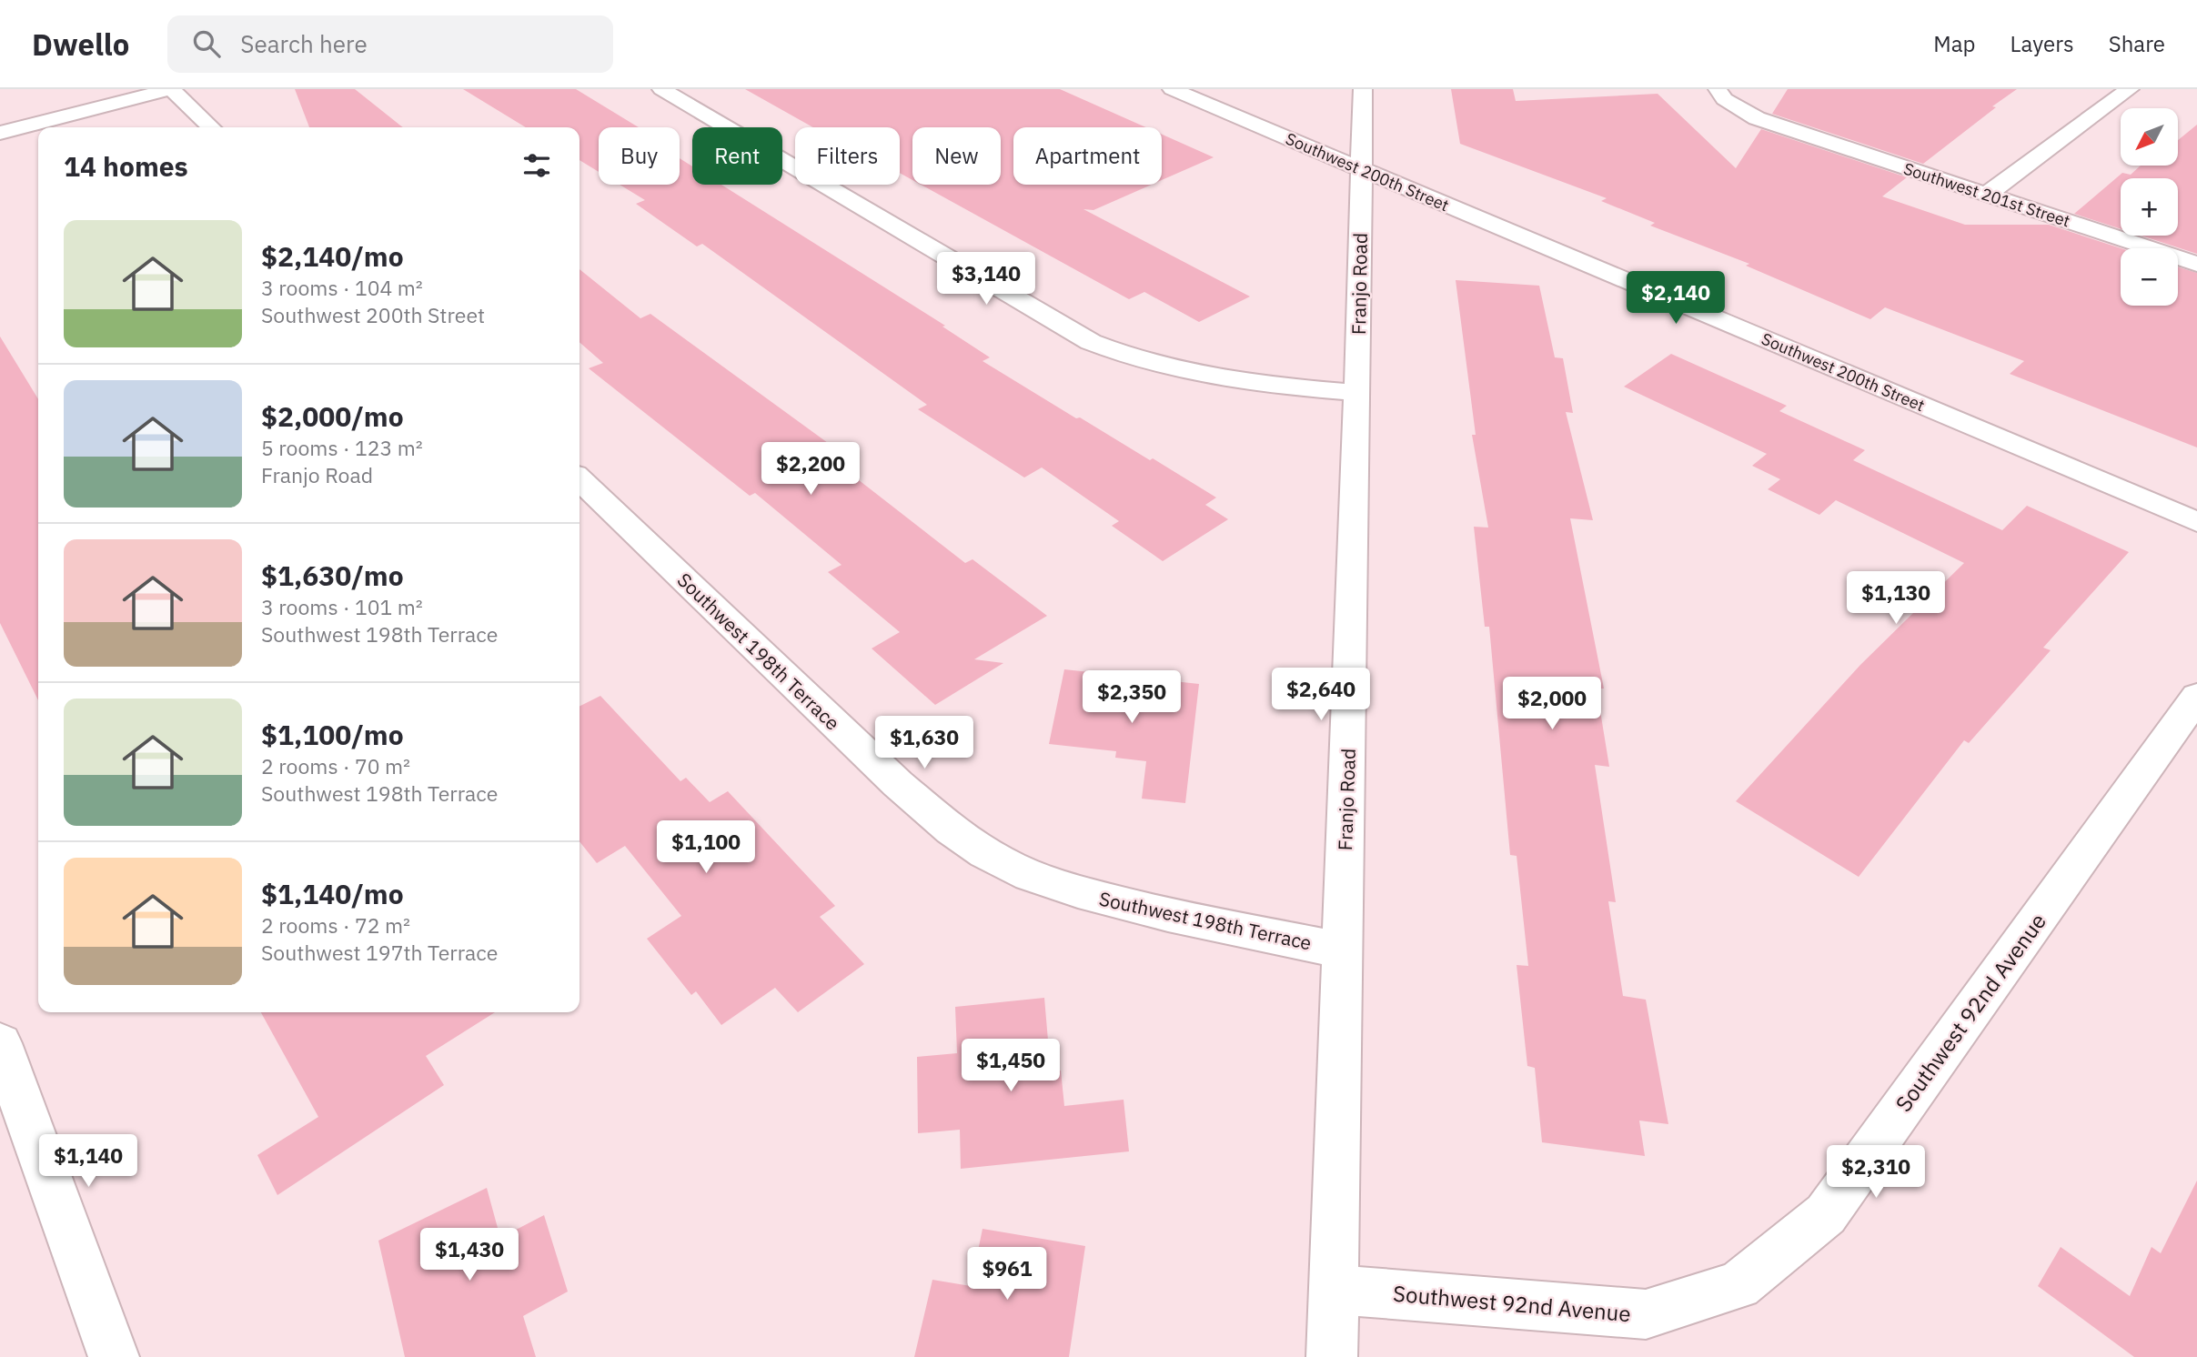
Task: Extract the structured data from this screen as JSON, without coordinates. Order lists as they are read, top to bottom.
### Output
{
  "streets": {
    "street": [
      "Southwest 200th Street",
      "Southwest 201st Street",
      "Franjo Road",
      "Southwest 198th Terrace",
      "Southwest 92nd Avenue"
    ]
  },
  "crossings": [
    ["Southwest 200th Street", "Franjo Road"],
    ["Franjo Road", "Southwest 198th Terrace"],
    ["Franjo Road", "Southwest 92nd Avenue"]
  ],
  "north": "bottom left",
  "page": {
    "header": "Dwello",
    "search": "Search here",
    "nav": ["Map", "Layers", "Share"],
    "map_buttons": ["+", "−"],
    "chip": [
      "Buy",
      "Rent",
      "Filters",
      "New",
      "Apartment"
    ],
    "heading": "14 homes",
    "list": [
      {
        "name": "$2,140/mo",
        "note": "3 rooms · 104 m² · Southwest 200th Street"
      },
      {
        "name": "$2,000/mo",
        "note": "5 rooms · 123 m² · Franjo Road"
      },
      {
        "name": "$1,630/mo",
        "note": "3 rooms · 101 m² · Southwest 198th Terrace"
      },
      {
        "name": "$1,100/mo",
        "note": "2 rooms · 70 m² · Southwest 198th Terrace"
      },
      {
        "name": "$1,140/mo",
        "note": "2 rooms · 72 m² · Southwest 197th Terrace"
      }
    ],
    "price": [
      "$3,140",
      "$2,140",
      "$2,200",
      "$1,130",
      "$2,640",
      "$2,350",
      "$2,000",
      "$1,630",
      "$1,100",
      "$1,450",
      "$1,140",
      "$2,310",
      "$1,430",
      "$961"
    ]
  }
}
